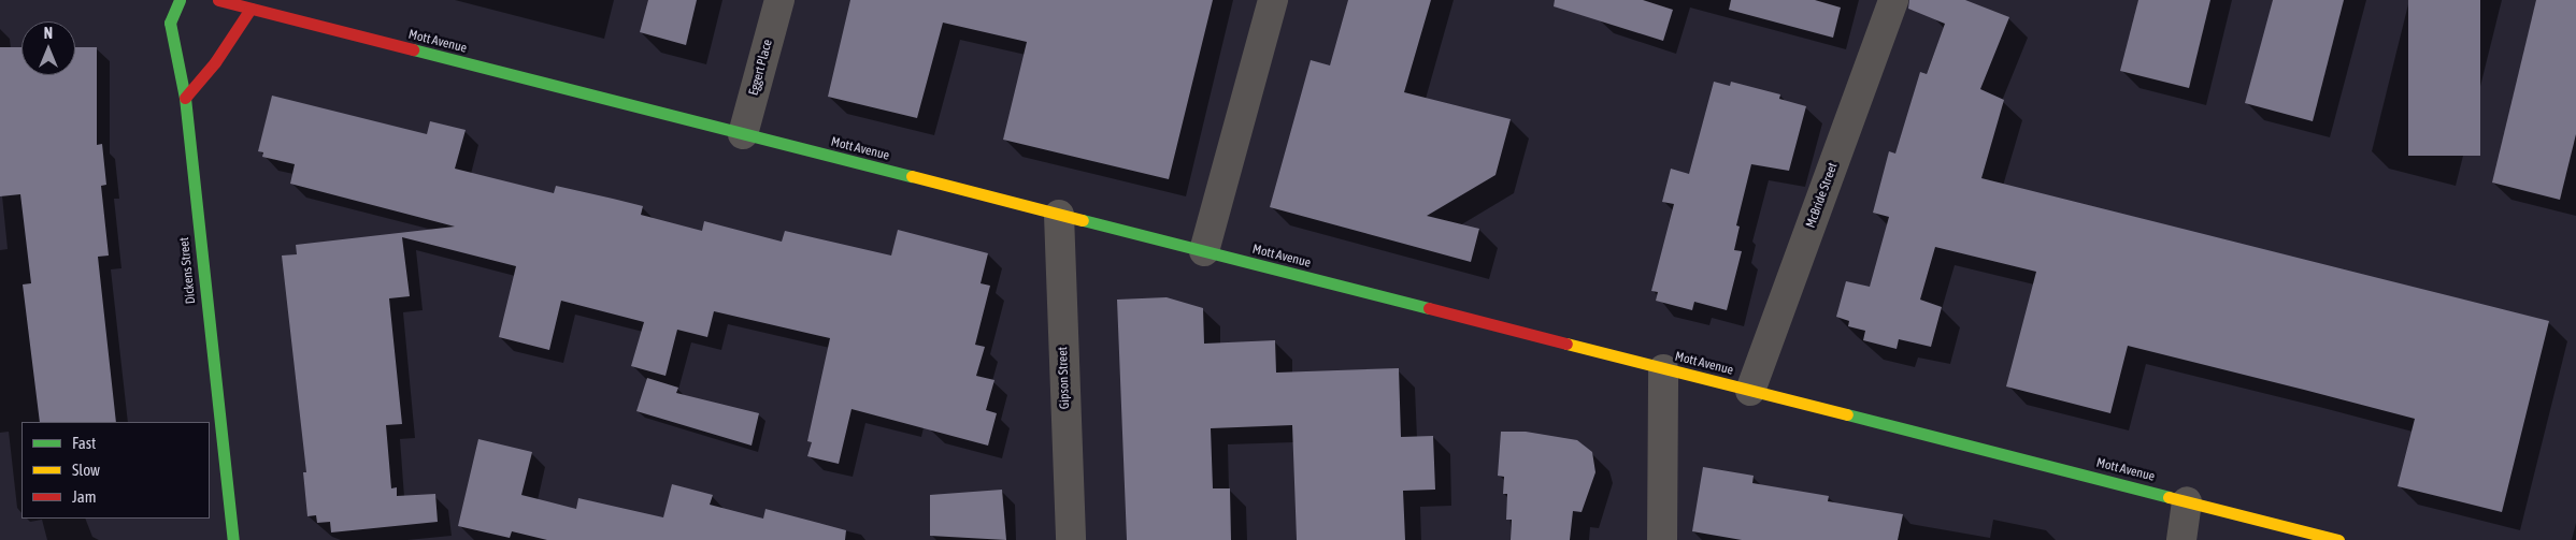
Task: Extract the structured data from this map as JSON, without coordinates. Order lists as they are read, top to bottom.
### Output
{
  "streets": {
    "street": [
      "Mott Avenue",
      "Eggert Place",
      "McBride Street",
      "Dickens Street",
      "Gipson Street"
    ]
  },
  "crossings": [
    ["Mott Avenue", "Eggert Place"],
    ["Mott Avenue", "McBride Street"],
    ["Mott Avenue", "Gipson Street"]
  ],
  "legend": ["Fast", "Slow", "Jam"],
  "north": "top"
}
